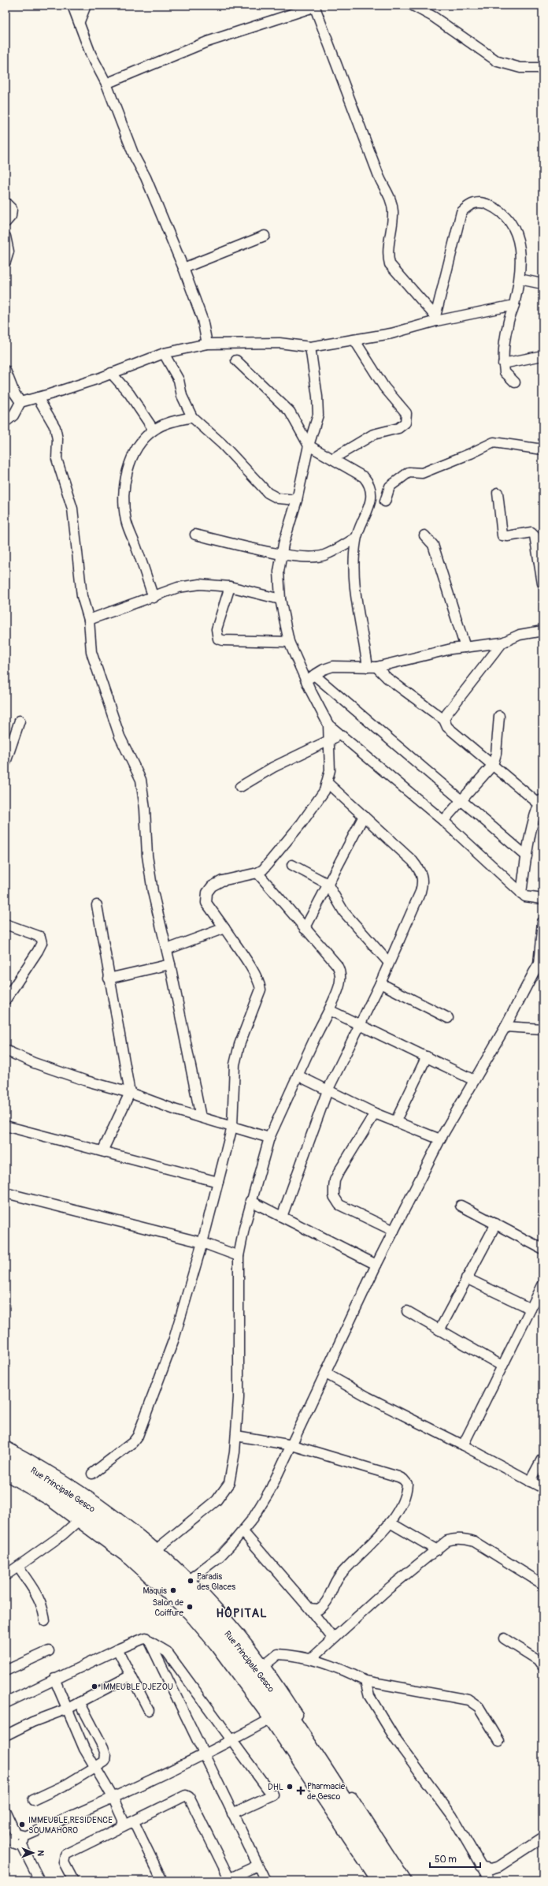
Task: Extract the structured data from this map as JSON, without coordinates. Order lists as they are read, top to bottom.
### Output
{
  "streets": {
    "main road": ["Rue Principale Gesco"]
  },
  "districts": ["HÔPITAL"],
  "places": {
    "other": [
      "Paradis des Glaces",
      "Maquis",
      "Salon de Coiffure",
      "IMMEUBLE DJEZOU",
      "DHL",
      "IMMEUBLE RESIDENCE SOUMAHORO"
    ],
    "health": ["Pharmacie de Gesco"]
  },
  "scale_bar": "50 m",
  "north": "right"
}
